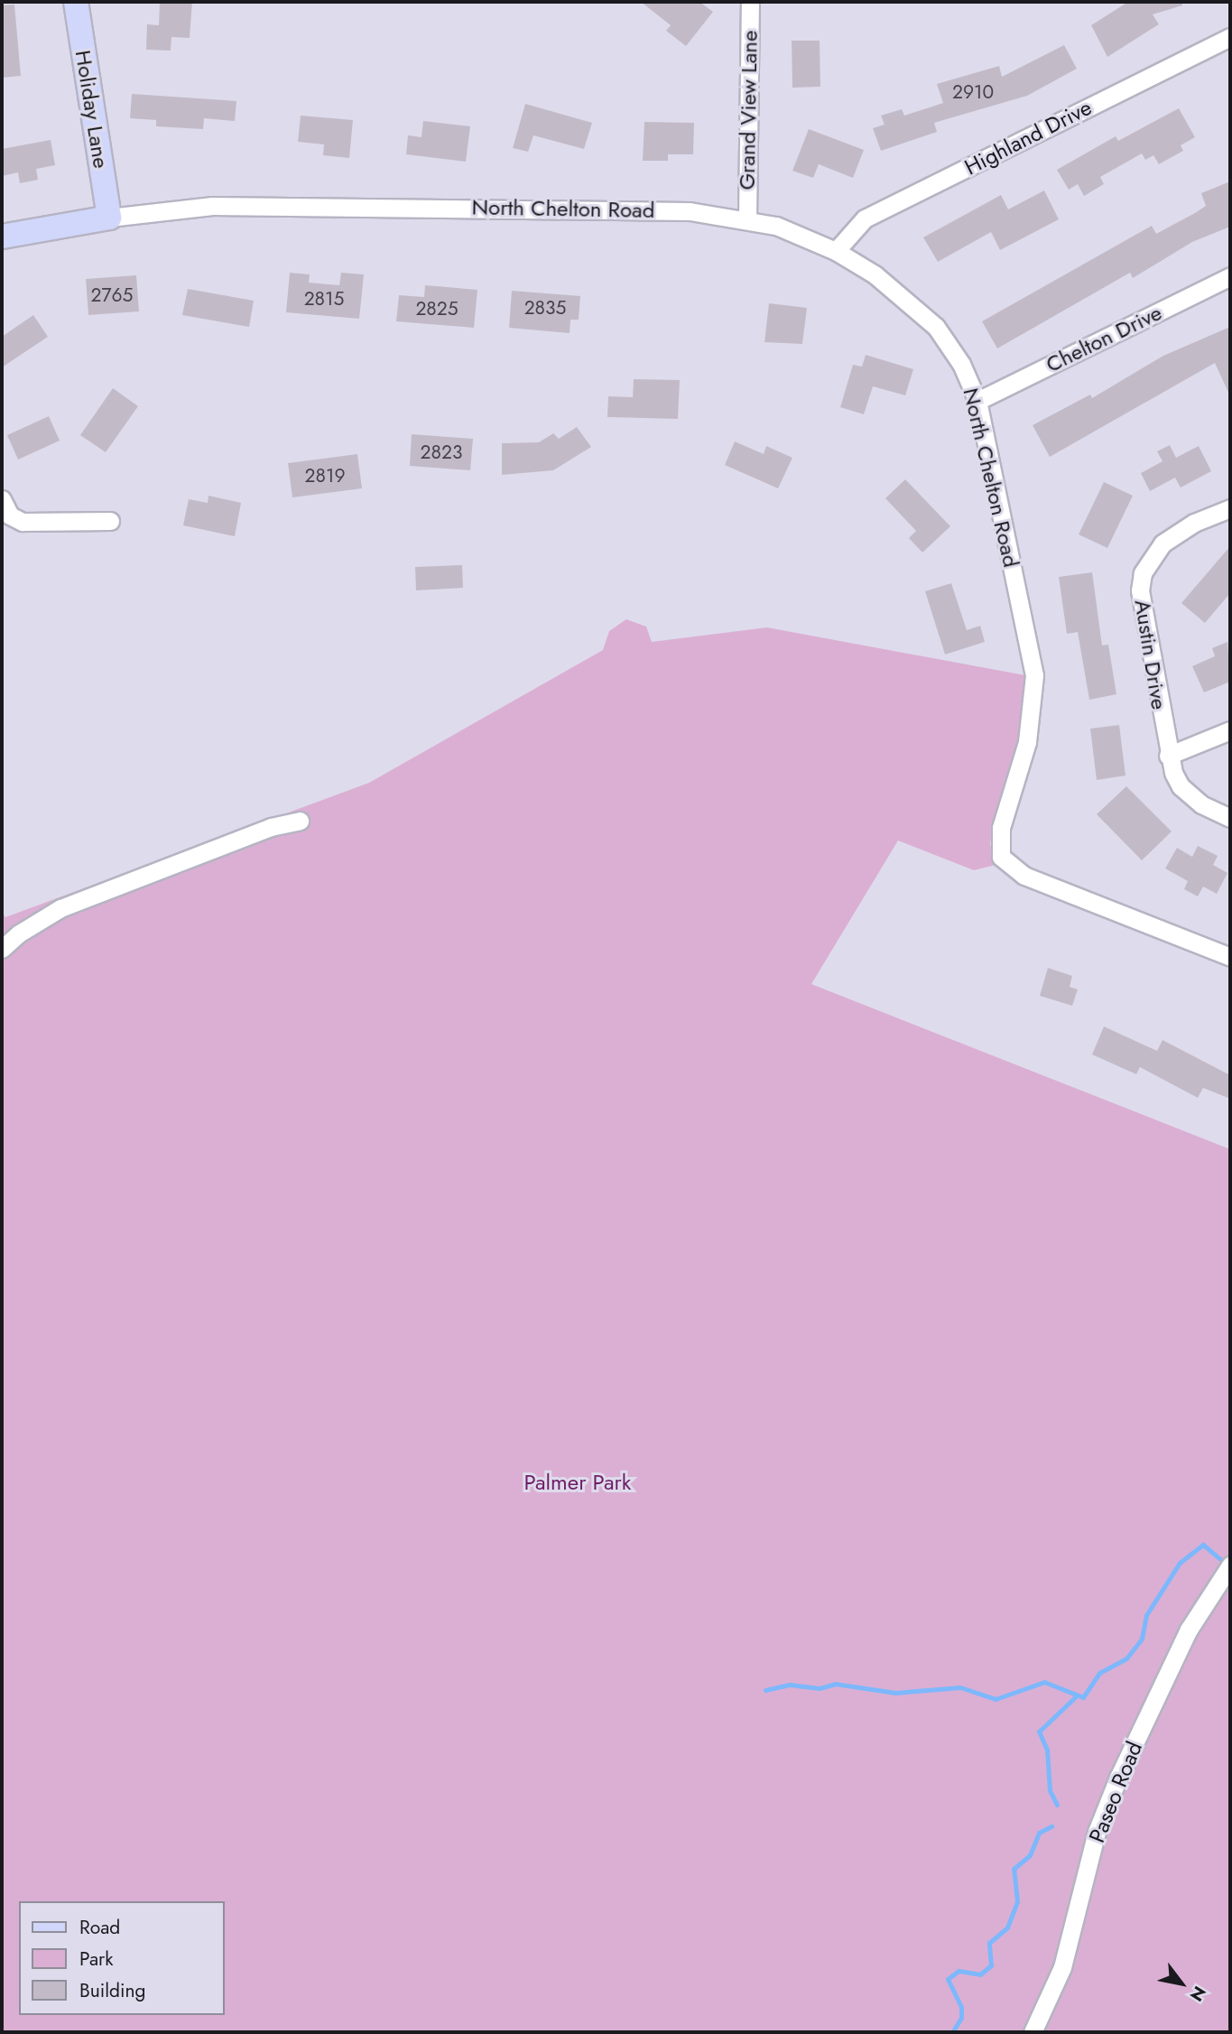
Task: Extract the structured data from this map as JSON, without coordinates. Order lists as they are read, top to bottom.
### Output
{
  "streets": {
    "street": [
      "Holiday Lane",
      "Grand View Lane",
      "Highland Drive",
      "North Chelton Road",
      "Chelton Drive",
      "Austin Drive",
      "Paseo Road"
    ]
  },
  "crossings": [
    ["Holiday Lane", "North Chelton Road"],
    ["Grand View Lane", "North Chelton Road"],
    ["Highland Drive", "North Chelton Road"],
    ["North Chelton Road", "Chelton Drive"]
  ],
  "parks": ["Palmer Park"],
  "house_numbers": [
    "2910",
    "2765",
    "2815",
    "2835",
    "2825",
    "2823",
    "2819"
  ],
  "legend": ["Road", "Park", "Building"],
  "north": "bottom right"
}
